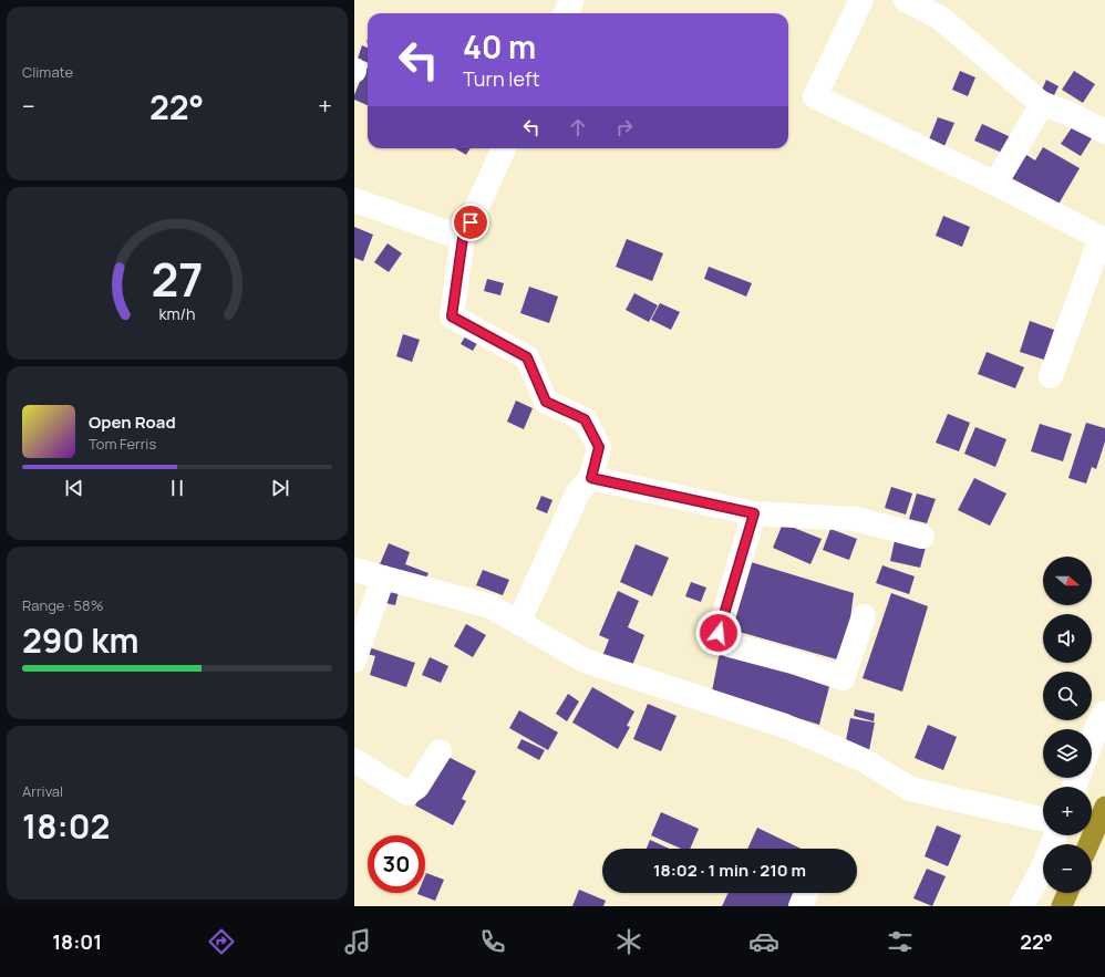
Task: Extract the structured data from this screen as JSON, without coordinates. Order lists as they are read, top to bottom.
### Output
{
  "north": "right",
  "page": {
    "tile": [
      "Climate",
      ["Range · 58%", "290 km"],
      ["Arrival", "18:02"]
    ],
    "turn": ["40 m", "Turn left"],
    "heat": ["−", "22°", "+"],
    "song": ["Open Road", "Tom Ferris"],
    "map_buttons": ["+", "−"],
    "limit": "30",
    "trip": "18:02 · 1 min · 210 m",
    "tabs": ["18:01", "22°"],
    "gauge": ["27", "km/h"]
  }
}
